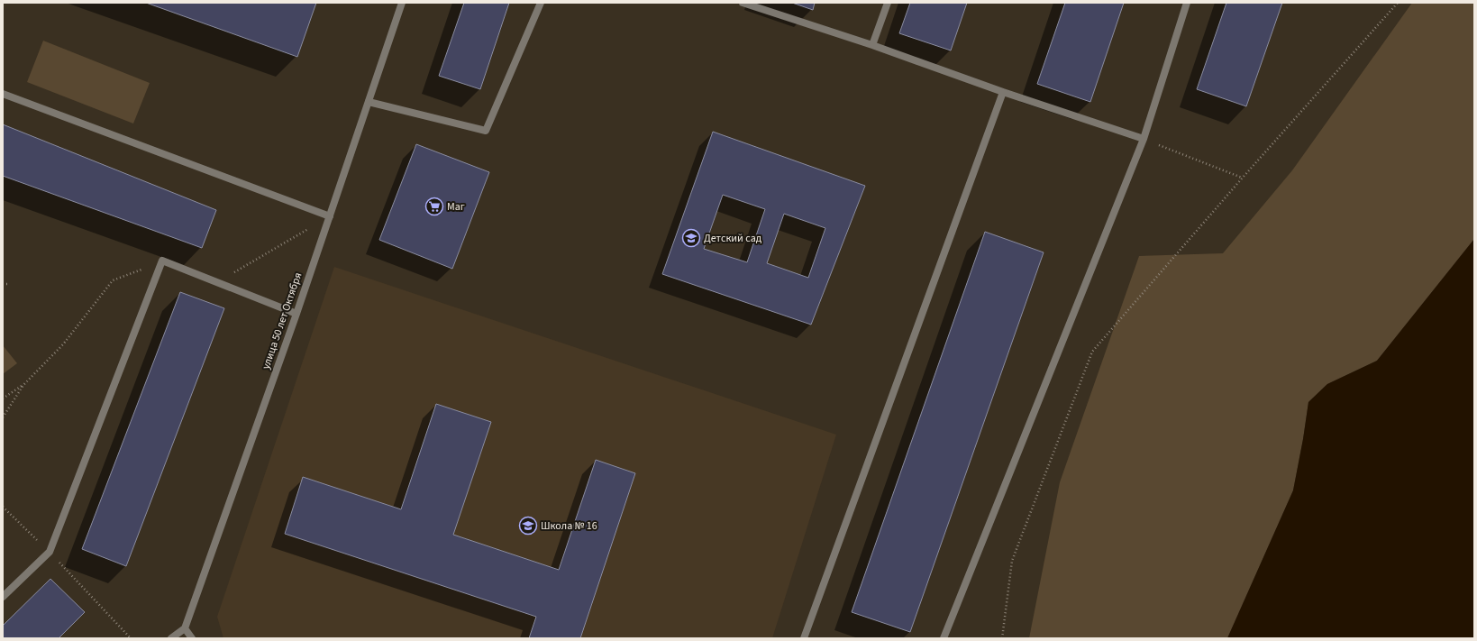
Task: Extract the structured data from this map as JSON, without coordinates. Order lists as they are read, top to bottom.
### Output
{
  "streets": {
    "street": ["улица 50 лет Октября"]
  },
  "places": {
    "supermarket": ["Маг"],
    "school or university": ["Детский сад", "Школа № 16"]
  }
}
